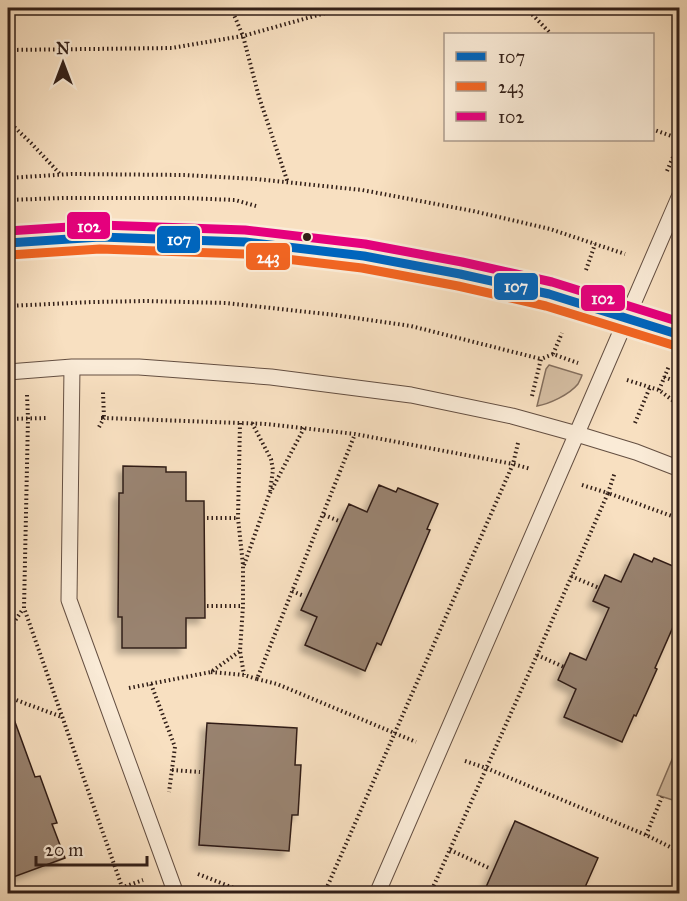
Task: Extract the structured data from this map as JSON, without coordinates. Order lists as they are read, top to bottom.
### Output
{
  "lines": ["transit line 102", "transit line 107", "transit line 243"],
  "legend": ["107", "243", "102"],
  "scale_bar": "20 m",
  "north": "top"
}
